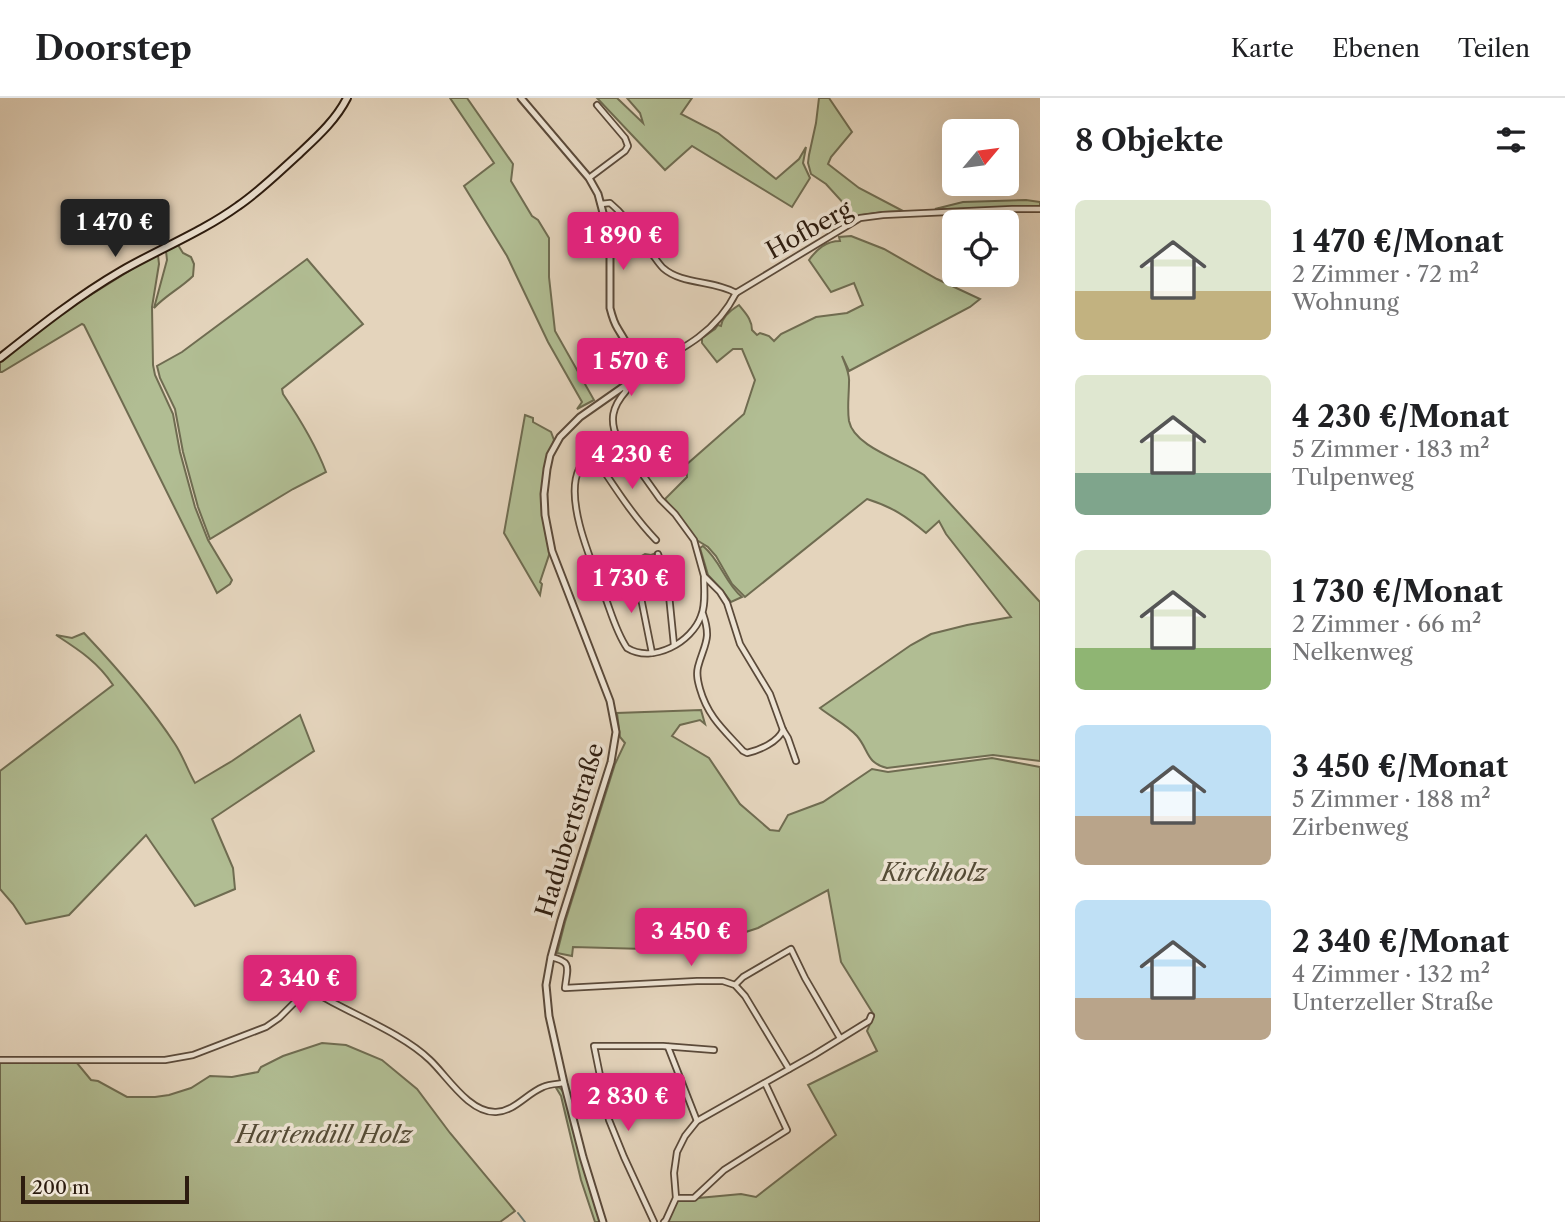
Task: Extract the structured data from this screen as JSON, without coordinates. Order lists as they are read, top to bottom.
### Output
{
  "streets": {
    "street": ["Hofberg", "Hadubertstraße"]
  },
  "parks": ["Kirchholz", "Hartendill Holz"],
  "scale_bar": "200 m",
  "north": "top right",
  "page": {
    "header": "Doorstep",
    "nav": ["Karte", "Ebenen", "Teilen"],
    "heading": "8 Objekte",
    "list": [
      {
        "name": "1 470 €/Monat",
        "note": "2 Zimmer · 72 m² · Wohnung"
      },
      {
        "name": "4 230 €/Monat",
        "note": "5 Zimmer · 183 m² · Tulpenweg"
      },
      {
        "name": "1 730 €/Monat",
        "note": "2 Zimmer · 66 m² · Nelkenweg"
      },
      {
        "name": "3 450 €/Monat",
        "note": "5 Zimmer · 188 m² · Zirbenweg"
      },
      {
        "name": "2 340 €/Monat",
        "note": "4 Zimmer · 132 m² · Unterzeller Straße"
      }
    ],
    "price": [
      "1 470 €",
      "1 890 €",
      "1 570 €",
      "4 230 €",
      "1 730 €",
      "3 450 €",
      "2 340 €",
      "2 830 €"
    ],
    "scale": "200 m"
  }
}
